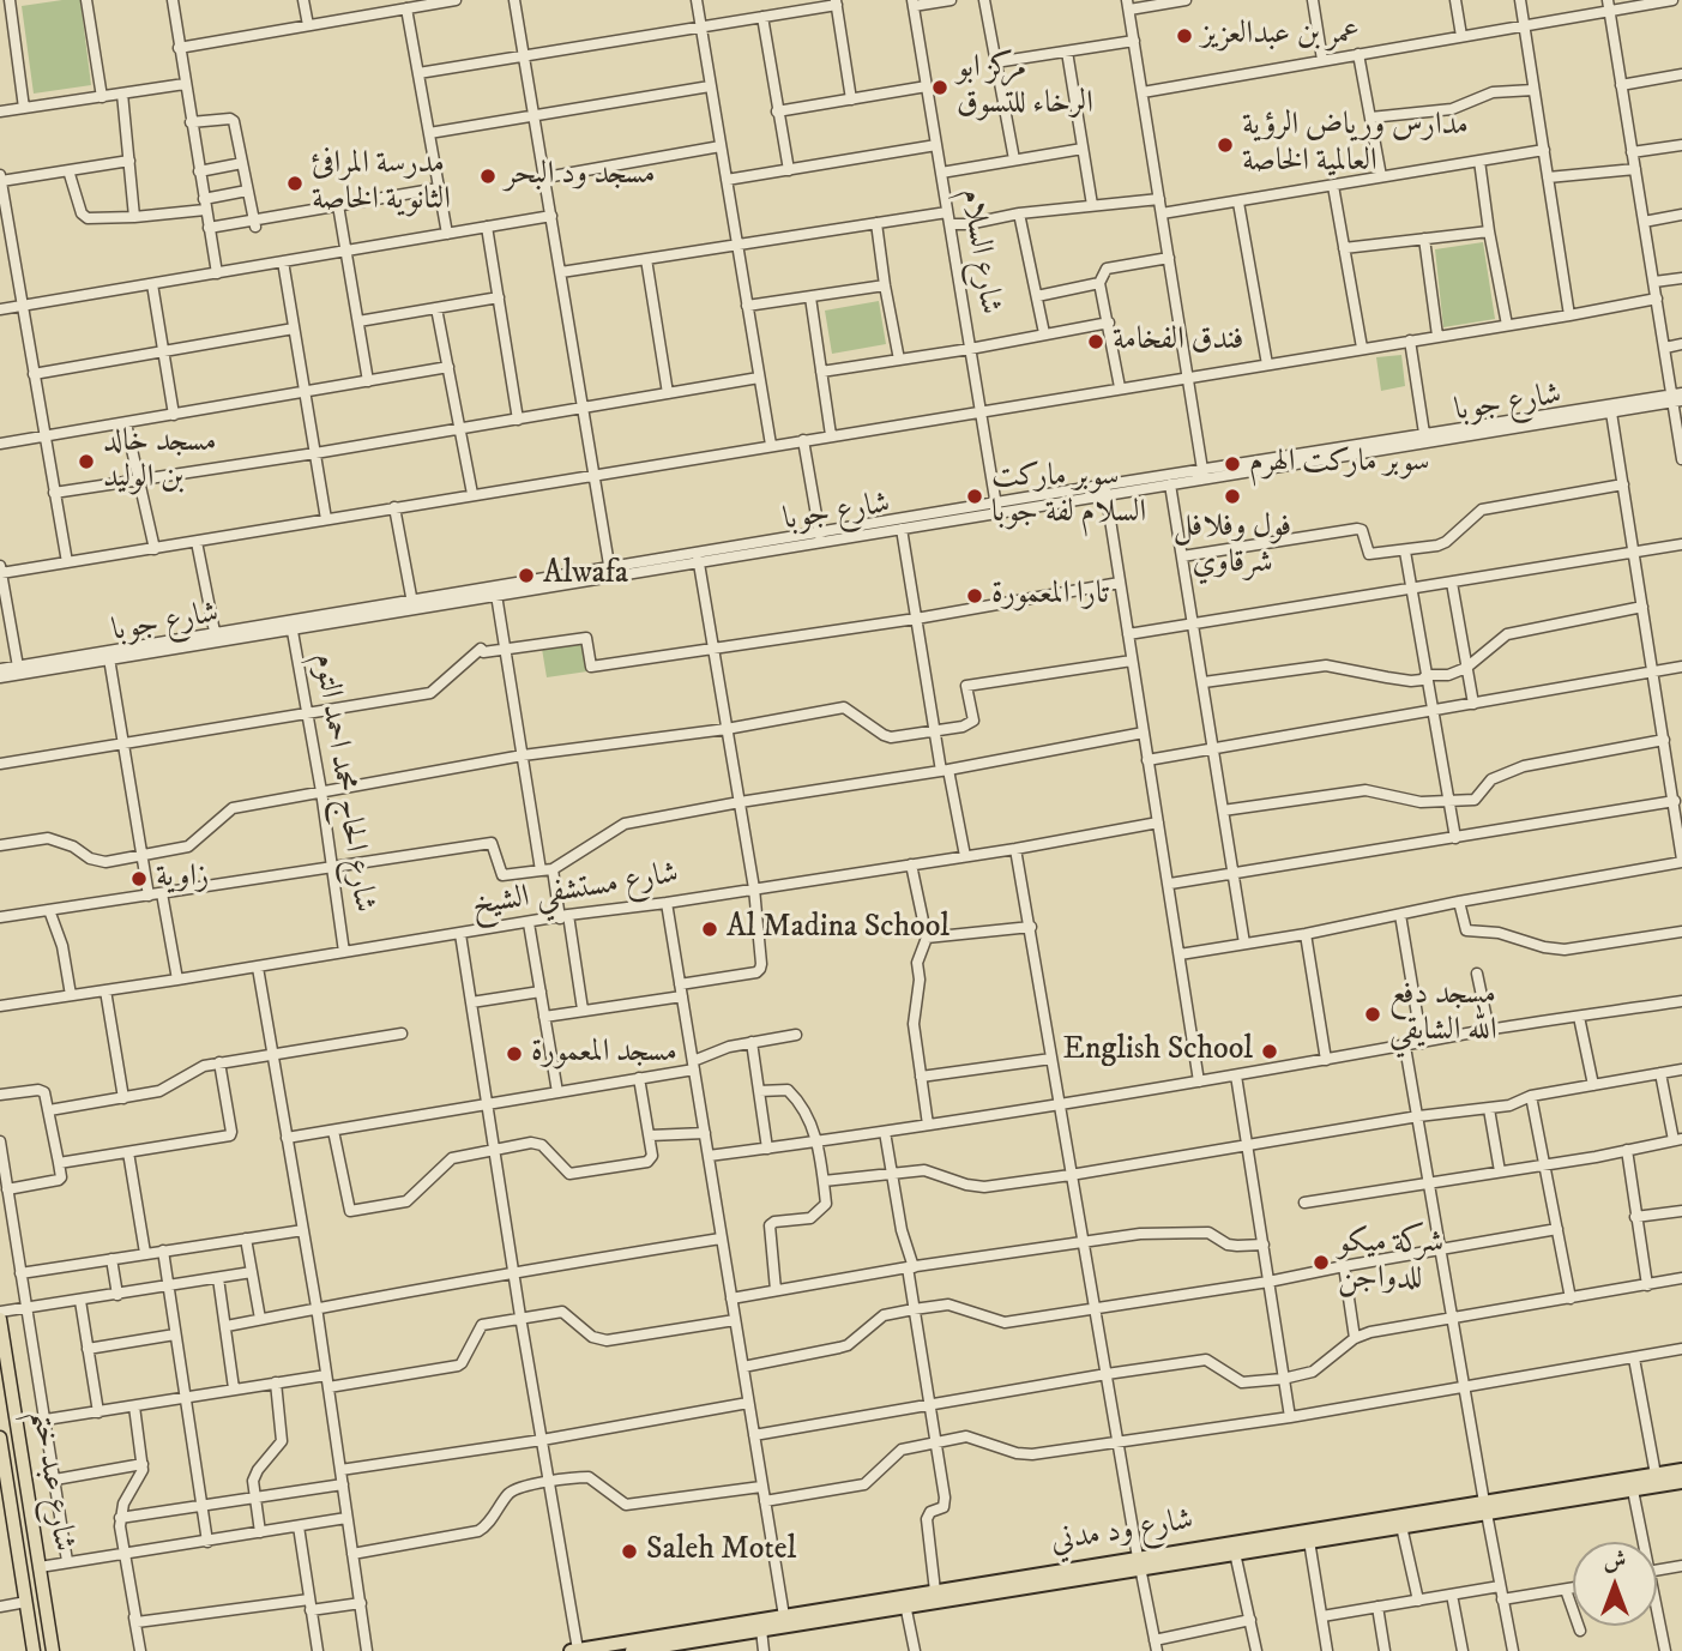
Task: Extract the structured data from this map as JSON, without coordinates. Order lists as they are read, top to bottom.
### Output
{
  "streets": {
    "highway": ["شارع ود مدني"],
    "main road": ["شارع عبد ختم"],
    "street": [
      "شارع السلام",
      "شارع جوبا",
      "شارع الحاج محمد احمد التوم",
      "شارع مستشفي الشيخ"
    ]
  },
  "crossings": [
    ["شارع السلام", "شارع جوبا"],
    ["شارع جوبا", "شارع الحاج محمد احمد التوم"],
    ["شارع الحاج محمد احمد التوم", "شارع مستشفي الشيخ"]
  ],
  "places": [
    "عمر بن عبدالعزيز",
    "مركز ابو الرخاء للتسوق",
    "مدارس ورياض الرؤية العالمية الخاصة",
    "مسجد ود البحر",
    "مدرسة المرافئ الثانوية الخاصة",
    "فندق الفخامة",
    "مسجد خالد بن الوليد",
    "سوبر ماركت الهرم",
    "سوبر ماركت السلام لفة جوبا",
    "فول وفلافل شرقاوي",
    "Alwafa",
    "تارا المعمورة",
    "زاوية",
    "Al Madina School",
    "مسجد دفع الله الشايقي",
    "English School",
    "مسجد المعمورة",
    "شركة ميكو للدواجن",
    "Saleh Motel"
  ],
  "north": "top"
}
